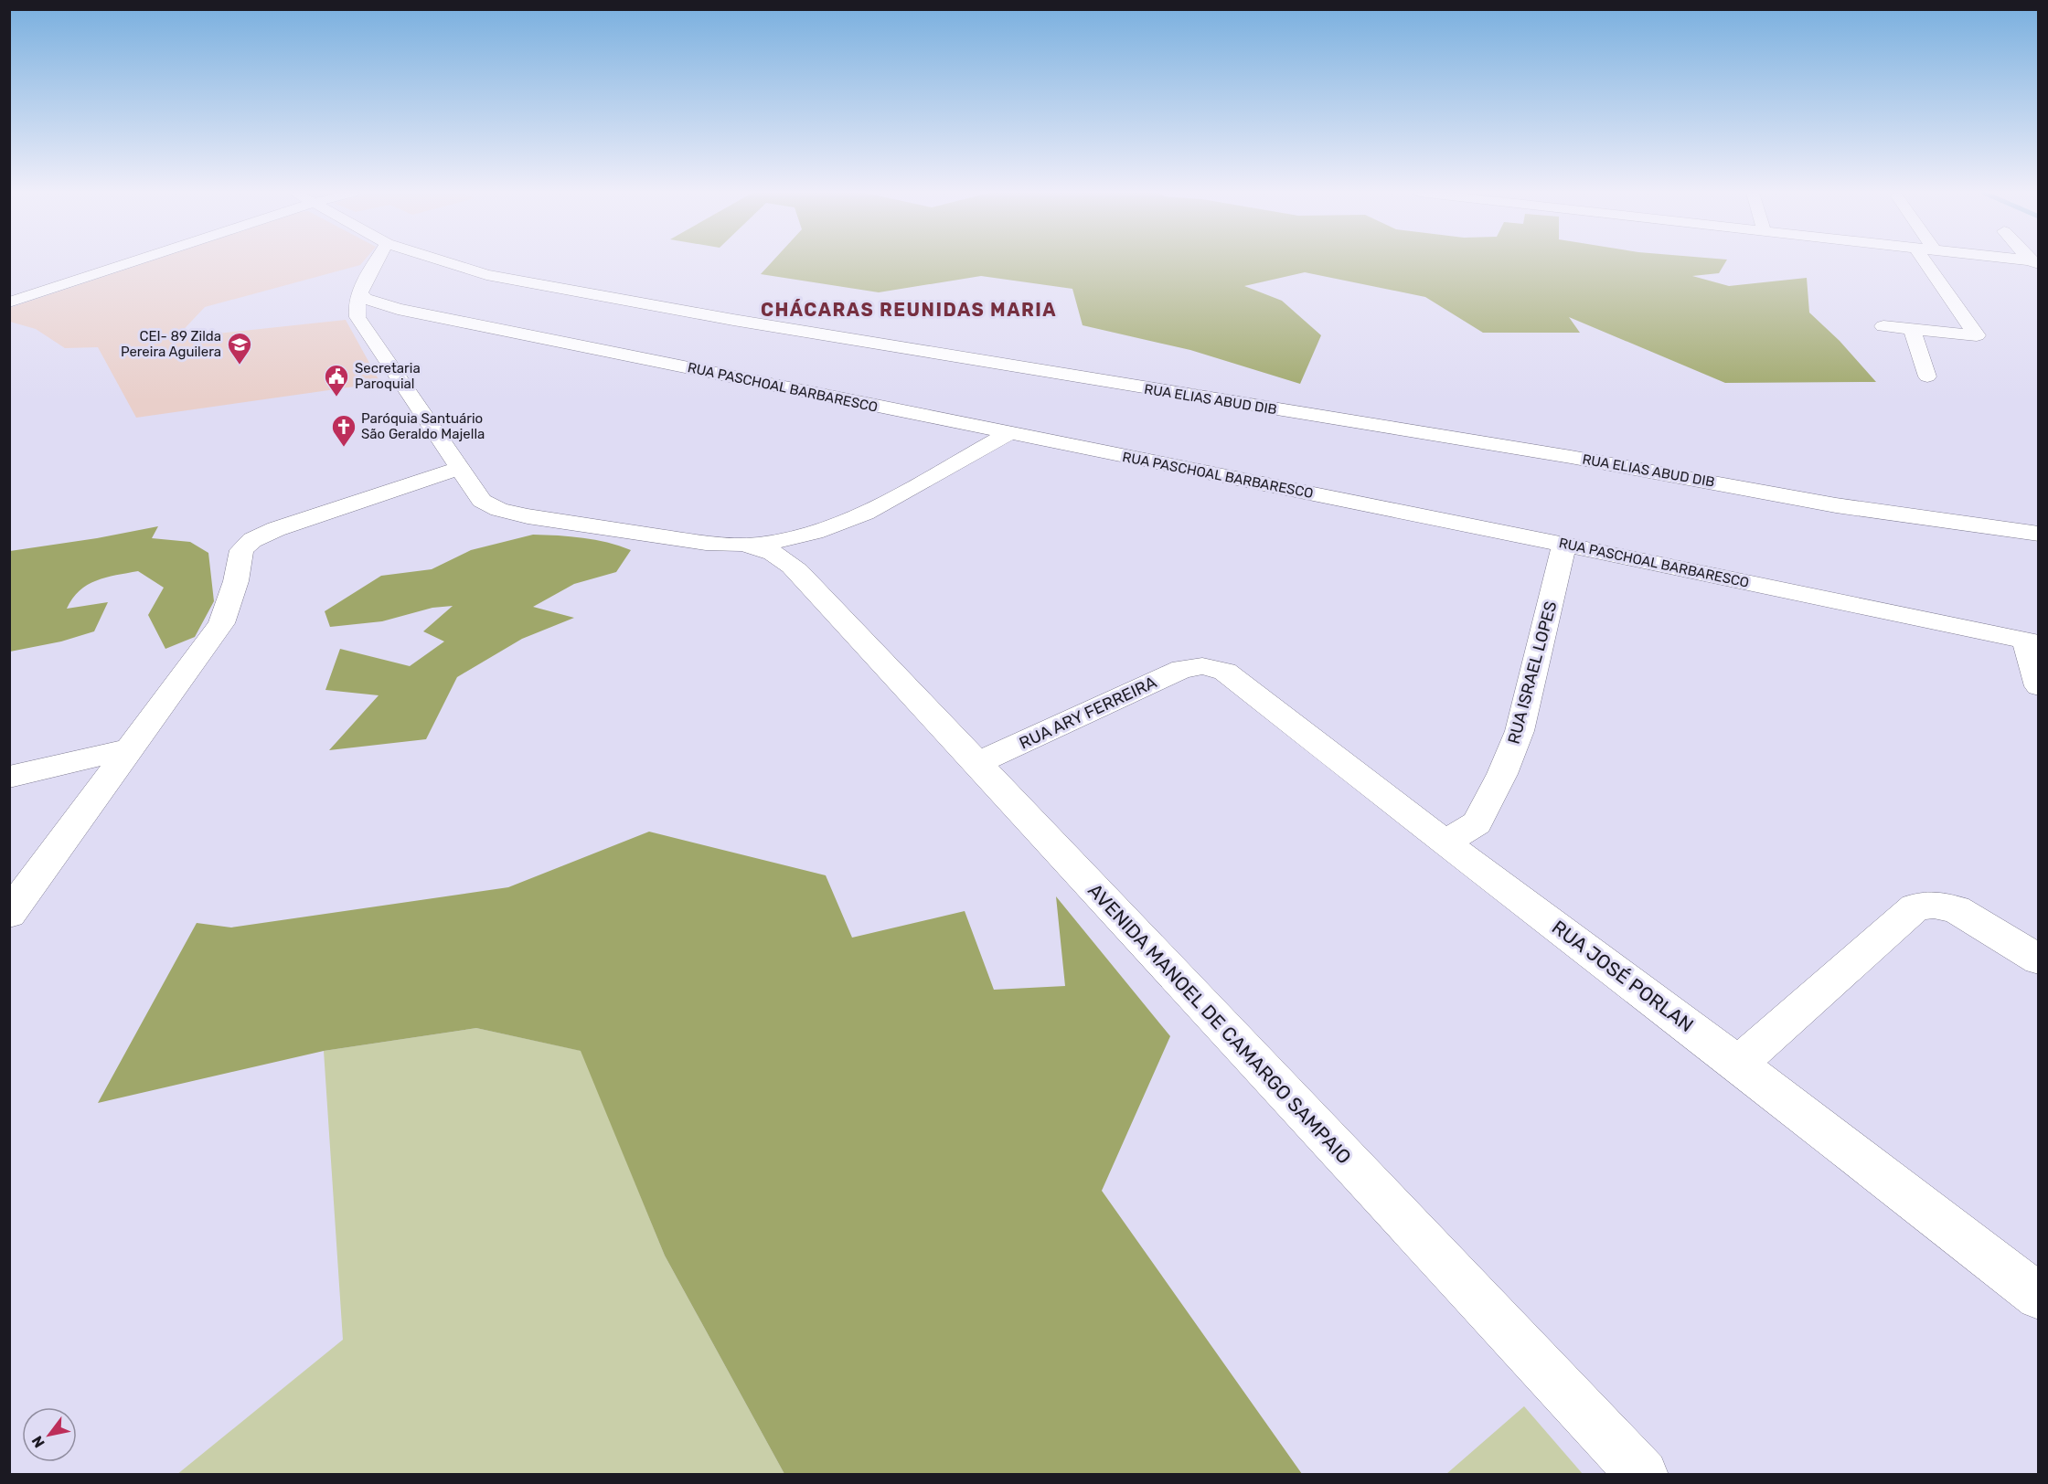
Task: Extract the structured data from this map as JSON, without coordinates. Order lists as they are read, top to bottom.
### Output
{
  "streets": {
    "street": [
      "RUA PASCHOAL BARBARESCO",
      "RUA ELIAS ABUD DIB",
      "RUA ISRAEL LOPES",
      "RUA ARY FERREIRA",
      "RUA JOSÉ PORLAN",
      "AVENIDA MANOEL DE CAMARGO SAMPAIO"
    ]
  },
  "crossings": [
    ["RUA PASCHOAL BARBARESCO", "RUA ISRAEL LOPES"],
    ["RUA PASCHOAL BARBARESCO", "AVENIDA MANOEL DE CAMARGO SAMPAIO"],
    ["RUA ISRAEL LOPES", "RUA JOSÉ PORLAN"],
    ["RUA ARY FERREIRA", "RUA JOSÉ PORLAN"],
    ["RUA ARY FERREIRA", "AVENIDA MANOEL DE CAMARGO SAMPAIO"]
  ],
  "districts": ["CHÁCARAS REUNIDAS MARIA"],
  "places": {
    "school or university": ["CEI- 89 Zilda Pereira Aguilera"],
    "public building": ["Secretaria Paroquial"],
    "church": ["Paróquia Santuário São Geraldo Majella"]
  },
  "north": "bottom left"
}
